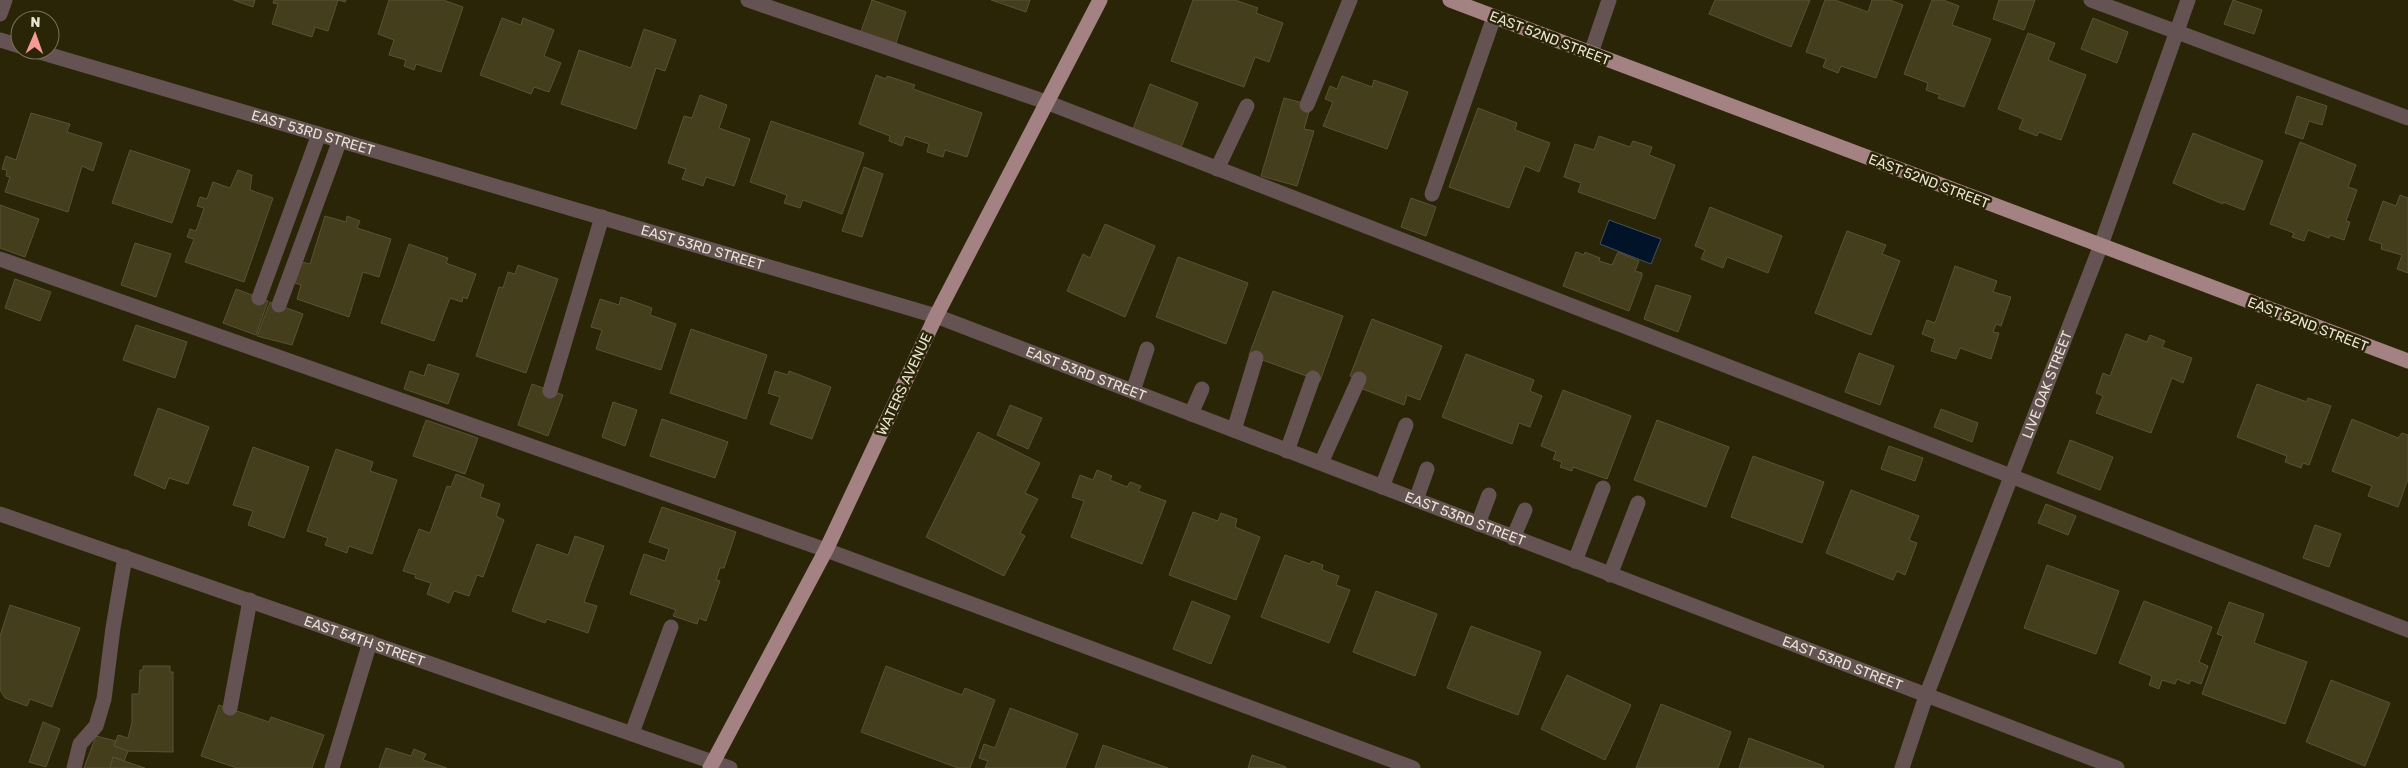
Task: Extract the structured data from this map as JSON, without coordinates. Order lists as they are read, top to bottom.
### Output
{
  "streets": {
    "main road": ["EAST 52ND STREET", "WATERS AVENUE"],
    "street": ["EAST 53RD STREET", "LIVE OAK STREET", "EAST 54TH STREET"]
  },
  "crossings": [
    ["EAST 52ND STREET", "LIVE OAK STREET"],
    ["EAST 53RD STREET", "WATERS AVENUE"],
    ["EAST 53RD STREET", "LIVE OAK STREET"],
    ["WATERS AVENUE", "EAST 54TH STREET"]
  ],
  "north": "top"
}
